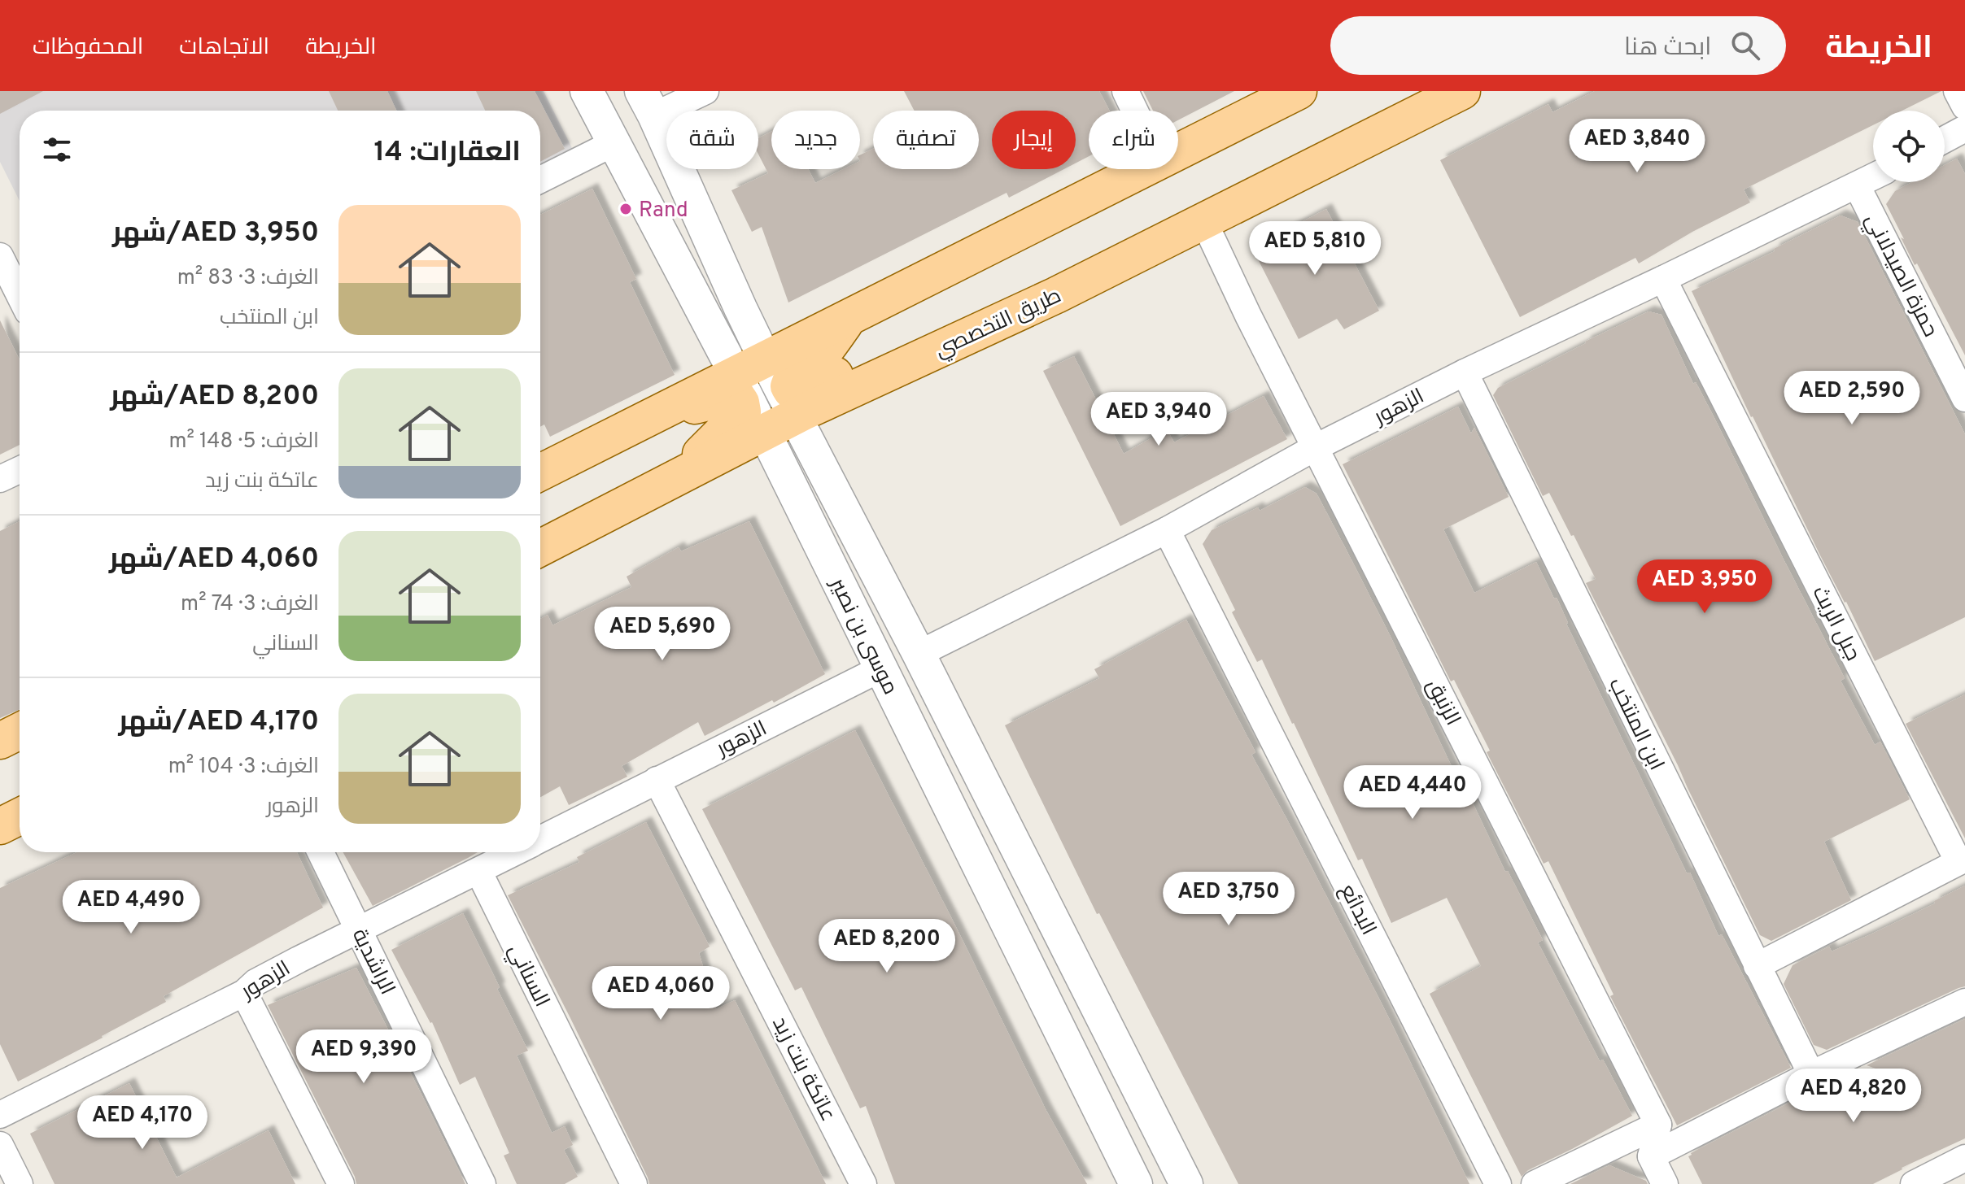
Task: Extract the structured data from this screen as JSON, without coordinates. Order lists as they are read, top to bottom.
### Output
{
  "streets": {
    "main road": ["طريق التخصصي"],
    "street": [
      "حمزة الصيدلاني",
      "الزهور",
      "جبل الريث",
      "موسى بن نصير",
      "الزنبق",
      "ابن المنتخب",
      "البدائع",
      "الراشدية",
      "السناني",
      "عاتكة بنت زيد"
    ]
  },
  "crossings": [
    ["حمزة الصيدلاني", "الزهور"],
    ["طريق التخصصي", "موسى بن نصير"],
    ["طريق التخصصي", "الزنبق"],
    ["الزهور", "جبل الريث"],
    ["الزهور", "موسى بن نصير"],
    ["الزهور", "الزنبق"],
    ["الزهور", "ابن المنتخب"],
    ["الزهور", "البدائع"],
    ["الزهور", "الراشدية"],
    ["الزهور", "السناني"],
    ["الزهور", "عاتكة بنت زيد"]
  ],
  "places": ["Rand"],
  "page": {
    "header": "الخريطة",
    "search": "ابحث هنا",
    "nav": ["الخريطة", "الاتجاهات", "المحفوظات"],
    "chip": [
      "شراء",
      "إيجار",
      "تصفية",
      "جديد",
      "شقة"
    ],
    "heading": "العقارات: 14",
    "price": [
      "AED 3,840",
      "AED 5,810",
      "AED 2,590",
      "AED 3,940",
      "AED 3,950",
      "AED 5,690",
      "AED 4,440",
      "AED 3,750",
      "AED 4,490",
      "AED 8,200",
      "AED 4,060",
      "AED 9,390",
      "AED 4,820",
      "AED 4,170"
    ],
    "list": [
      {
        "name": "AED 3,950/شهر",
        "note": "الغرف: 3 · 83 m² · ابن المنتخب"
      },
      {
        "name": "AED 8,200/شهر",
        "note": "الغرف: 5 · 148 m² · عاتكة بنت زيد"
      },
      {
        "name": "AED 4,060/شهر",
        "note": "الغرف: 3 · 74 m² · السناني"
      },
      {
        "name": "AED 4,170/شهر",
        "note": "الغرف: 3 · 104 m² · الزهور"
      }
    ]
  }
}
